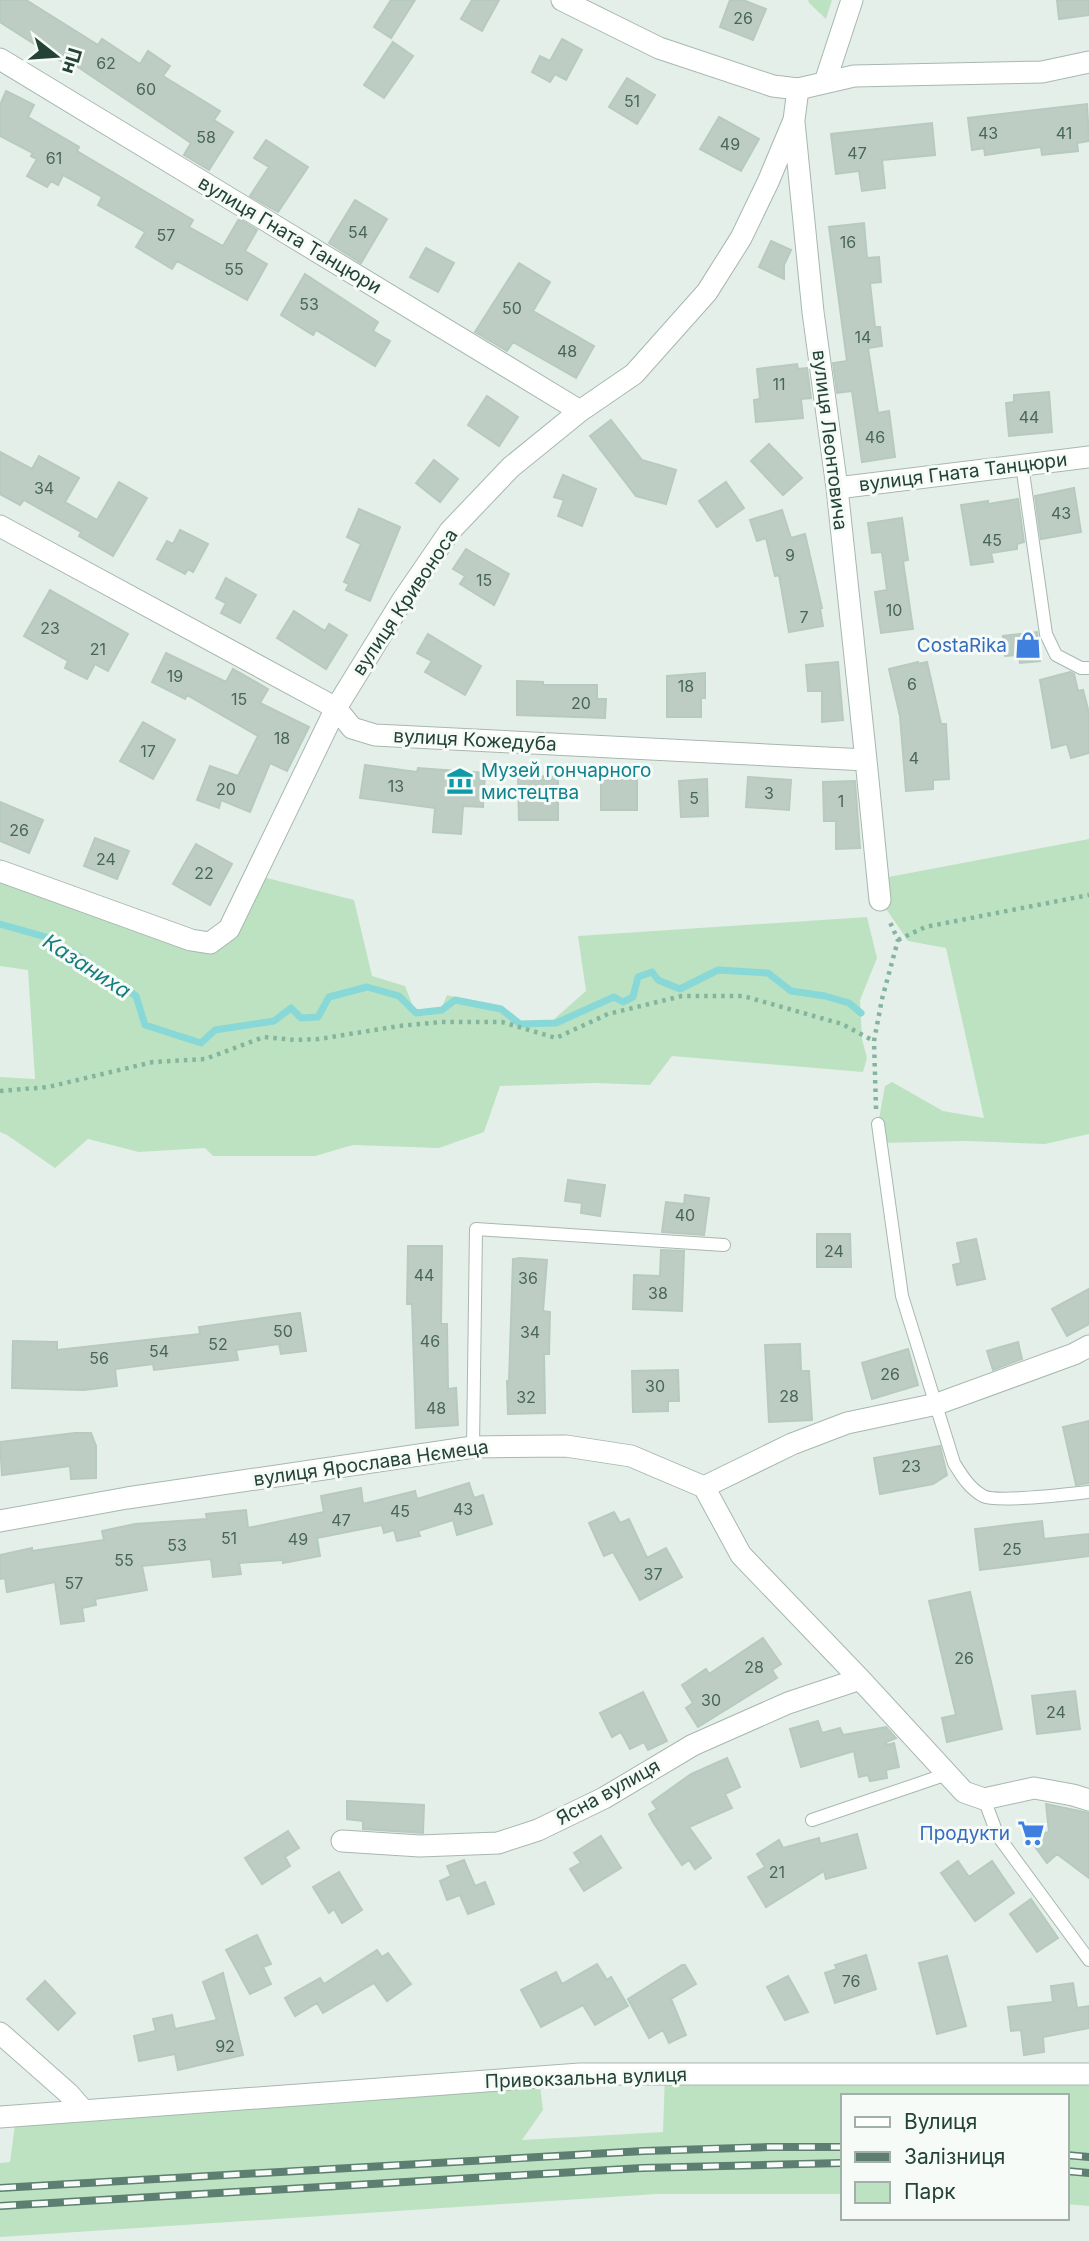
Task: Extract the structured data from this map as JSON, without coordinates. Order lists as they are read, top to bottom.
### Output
{
  "streets": {
    "street": [
      "вулиця Гната Танцюри",
      "вулиця Леонтовича",
      "вулиця Кривоноса",
      "вулиця Кожедуба",
      "вулиця Ярослава Нємеца",
      "Ясна вулиця",
      "Привокзальна вулиця"
    ]
  },
  "crossings": [
    ["вулиця Гната Танцюри", "вулиця Леонтовича"],
    ["вулиця Гната Танцюри", "вулиця Кривоноса"],
    ["вулиця Леонтовича", "вулиця Кривоноса"],
    ["вулиця Леонтовича", "вулиця Кожедуба"],
    ["вулиця Кривоноса", "вулиця Кожедуба"]
  ],
  "water": ["Казаниха"],
  "places": {
    "shop": ["CostaRika"],
    "museum": ["Музей гончарного мистецтва"],
    "supermarket": ["Продукти"]
  },
  "house_numbers": [
    "26",
    "62",
    "60",
    "51",
    "43",
    "41",
    "58",
    "49",
    "47",
    "61",
    "54",
    "57",
    "16",
    "55",
    "53",
    "50",
    "14",
    "48",
    "11",
    "44",
    "46",
    "34",
    "43",
    "45",
    "9",
    "15",
    "10",
    "7",
    "23",
    "21",
    "19",
    "6",
    "18",
    "15",
    "20",
    "18",
    "17",
    "4",
    "13",
    "20",
    "3",
    "5",
    "1",
    "26",
    "24",
    "22",
    "40",
    "24",
    "44",
    "36",
    "38",
    "50",
    "34",
    "46",
    "52",
    "54",
    "56",
    "26",
    "30",
    "28",
    "32",
    "48",
    "23",
    "43",
    "45",
    "47",
    "51",
    "49",
    "53",
    "25",
    "55",
    "37",
    "57",
    "26",
    "28",
    "30",
    "24",
    "21",
    "76",
    "92"
  ],
  "legend": ["Вулиця", "Залізниця", "Парк"],
  "north": "right"
}
